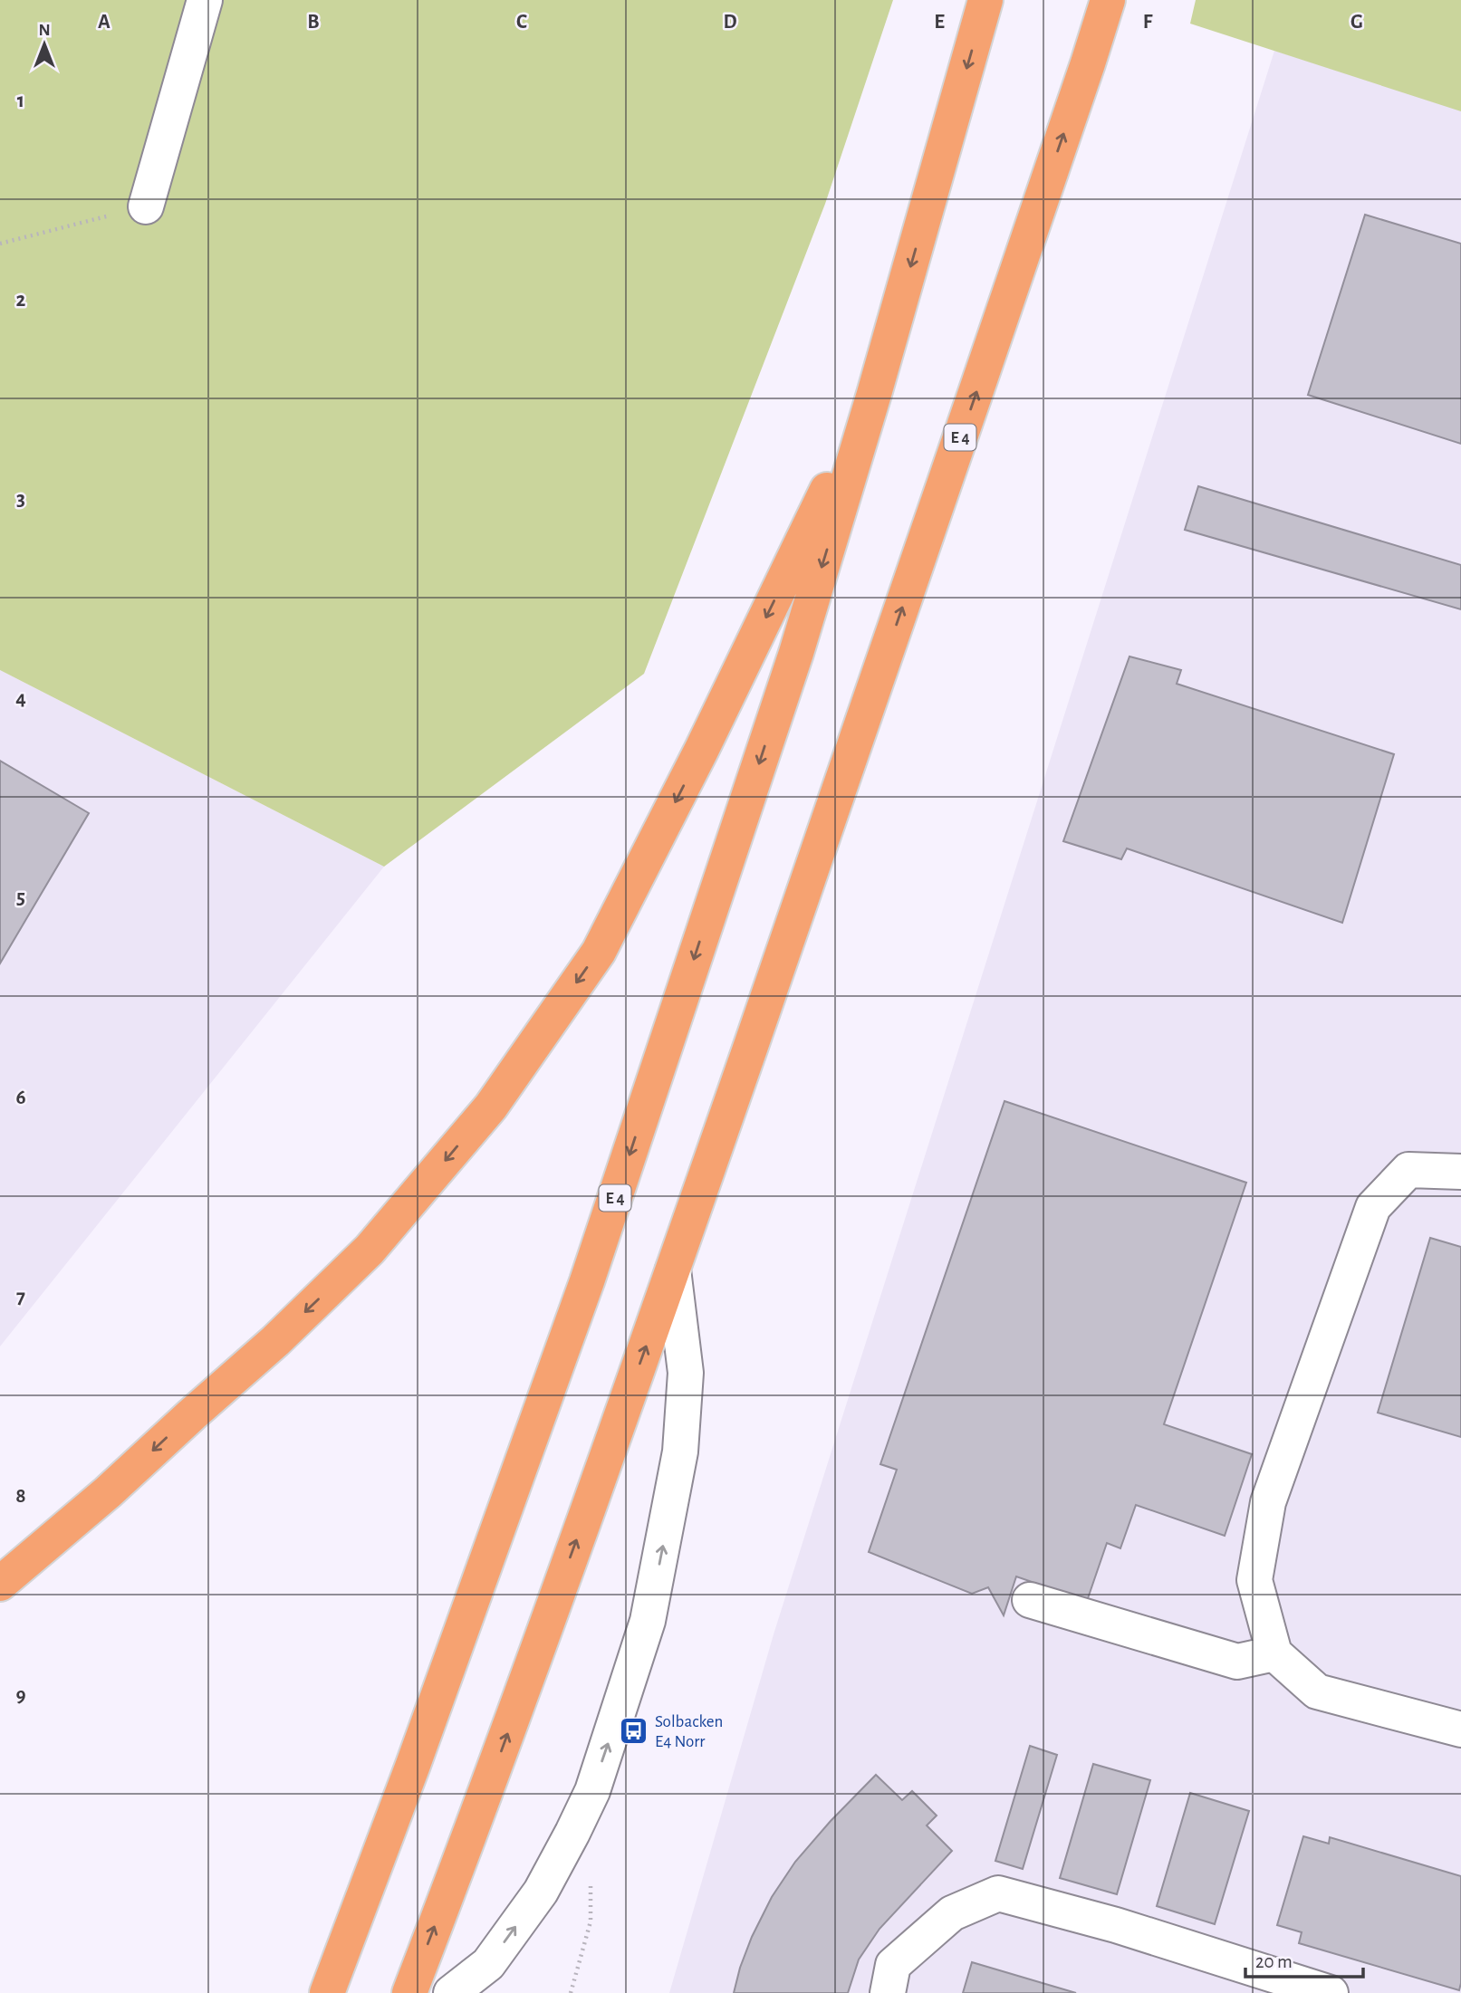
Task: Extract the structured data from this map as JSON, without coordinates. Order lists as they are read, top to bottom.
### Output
{
  "streets": {
    "highway": ["E 4"]
  },
  "places": {
    "bus stop": ["Solbacken E4 Norr"]
  },
  "scale_bar": "20 m",
  "north": "top",
  "grid": {
    "columns": [
      "A",
      "B",
      "C",
      "D",
      "E",
      "F",
      "G"
    ],
    "rows": [
      "1",
      "2",
      "3",
      "4",
      "5",
      "6",
      "7",
      "8",
      "9"
    ]
  }
}
